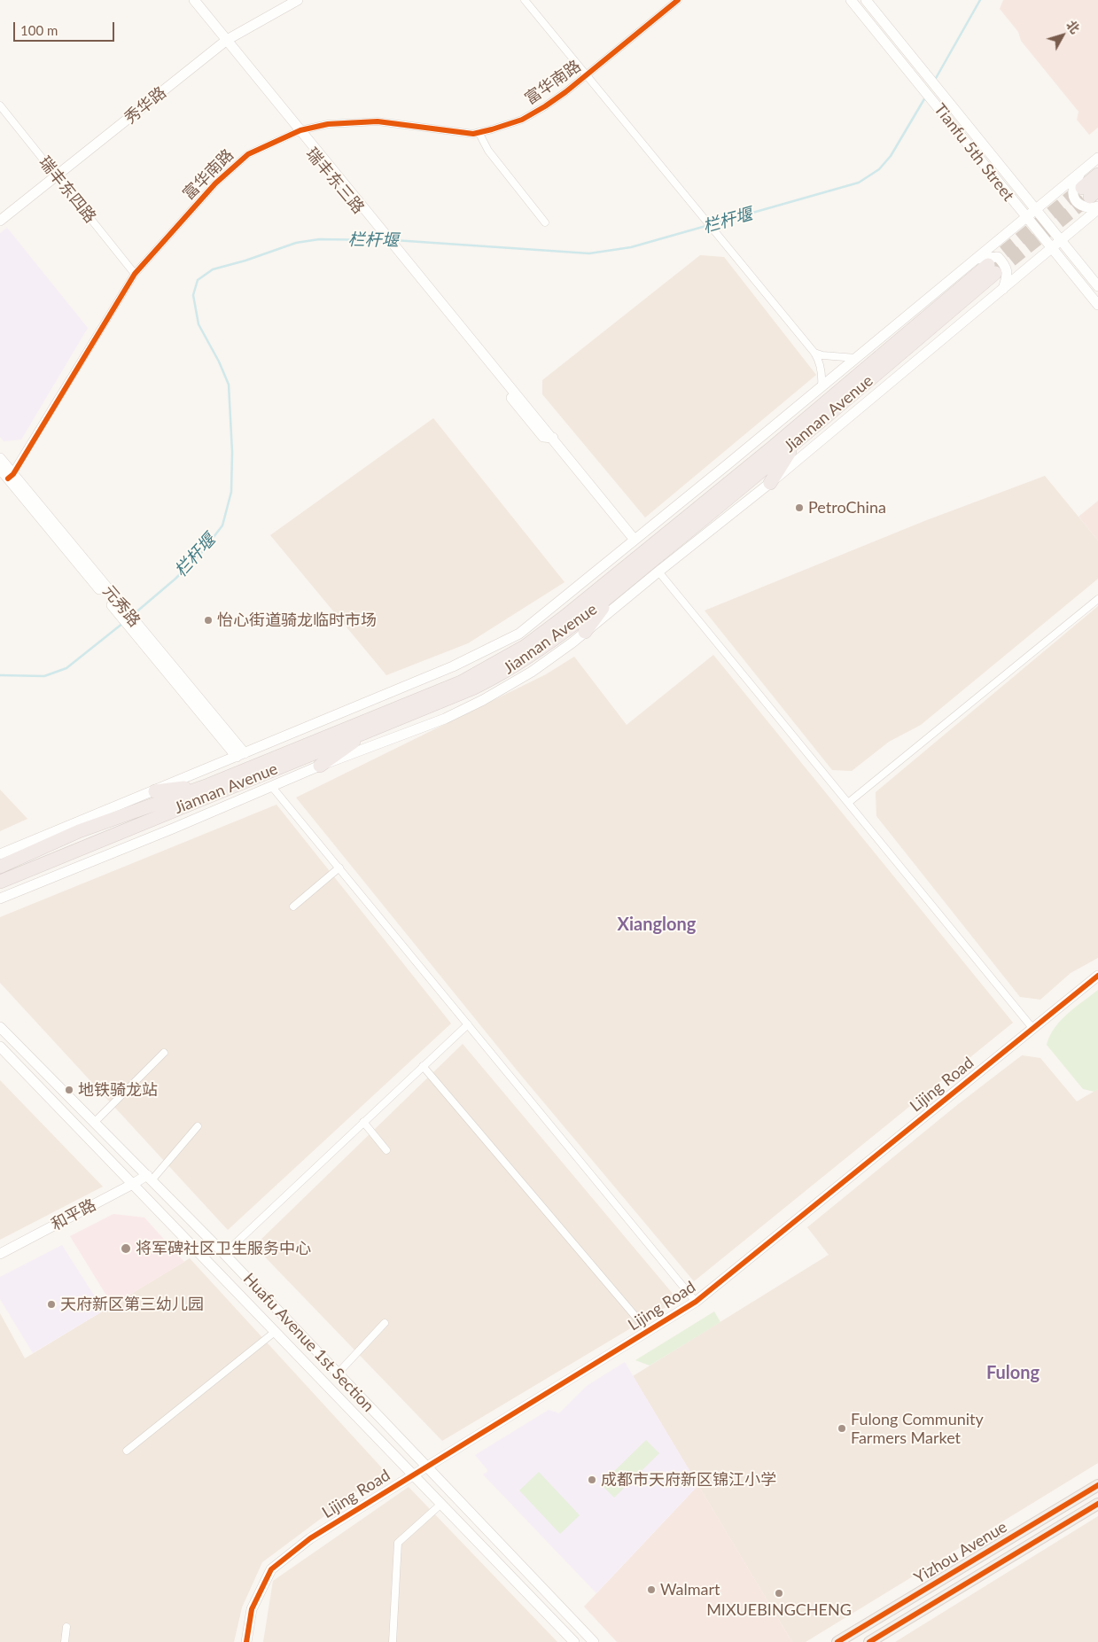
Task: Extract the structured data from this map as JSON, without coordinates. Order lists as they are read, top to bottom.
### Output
{
  "streets": {
    "highway": ["Jiannan Avenue"],
    "main road": [
      "秀华路",
      "Tianfu 5th Street",
      "瑞丰东三路",
      "元秀路",
      "Lijing Road",
      "和平路",
      "Huafu Avenue 1st Section",
      "Yizhou Avenue"
    ],
    "street": ["富华南路", "瑞丰东四路"]
  },
  "crossings": [
    ["富华南路", "瑞丰东三路"],
    ["富华南路", "瑞丰东四路"],
    ["富华南路", "元秀路"],
    ["秀华路", "瑞丰东三路"],
    ["秀华路", "瑞丰东四路"],
    ["Lijing Road", "Huafu Avenue 1st Section"],
    ["和平路", "Huafu Avenue 1st Section"]
  ],
  "districts": ["Xianglong", "Fulong"],
  "water": ["栏杆堰"],
  "places": [
    "PetroChina",
    "怡心街道骑龙临时市场",
    "地铁骑龙站",
    "将军碑社区卫生服务中心",
    "天府新区第三幼儿园",
    "Fulong Community Farmers Market",
    "成都市天府新区锦江小学",
    "Walmart",
    "MIXUEBINGCHENG"
  ],
  "scale_bar": "100 m",
  "north": "top right"
}
